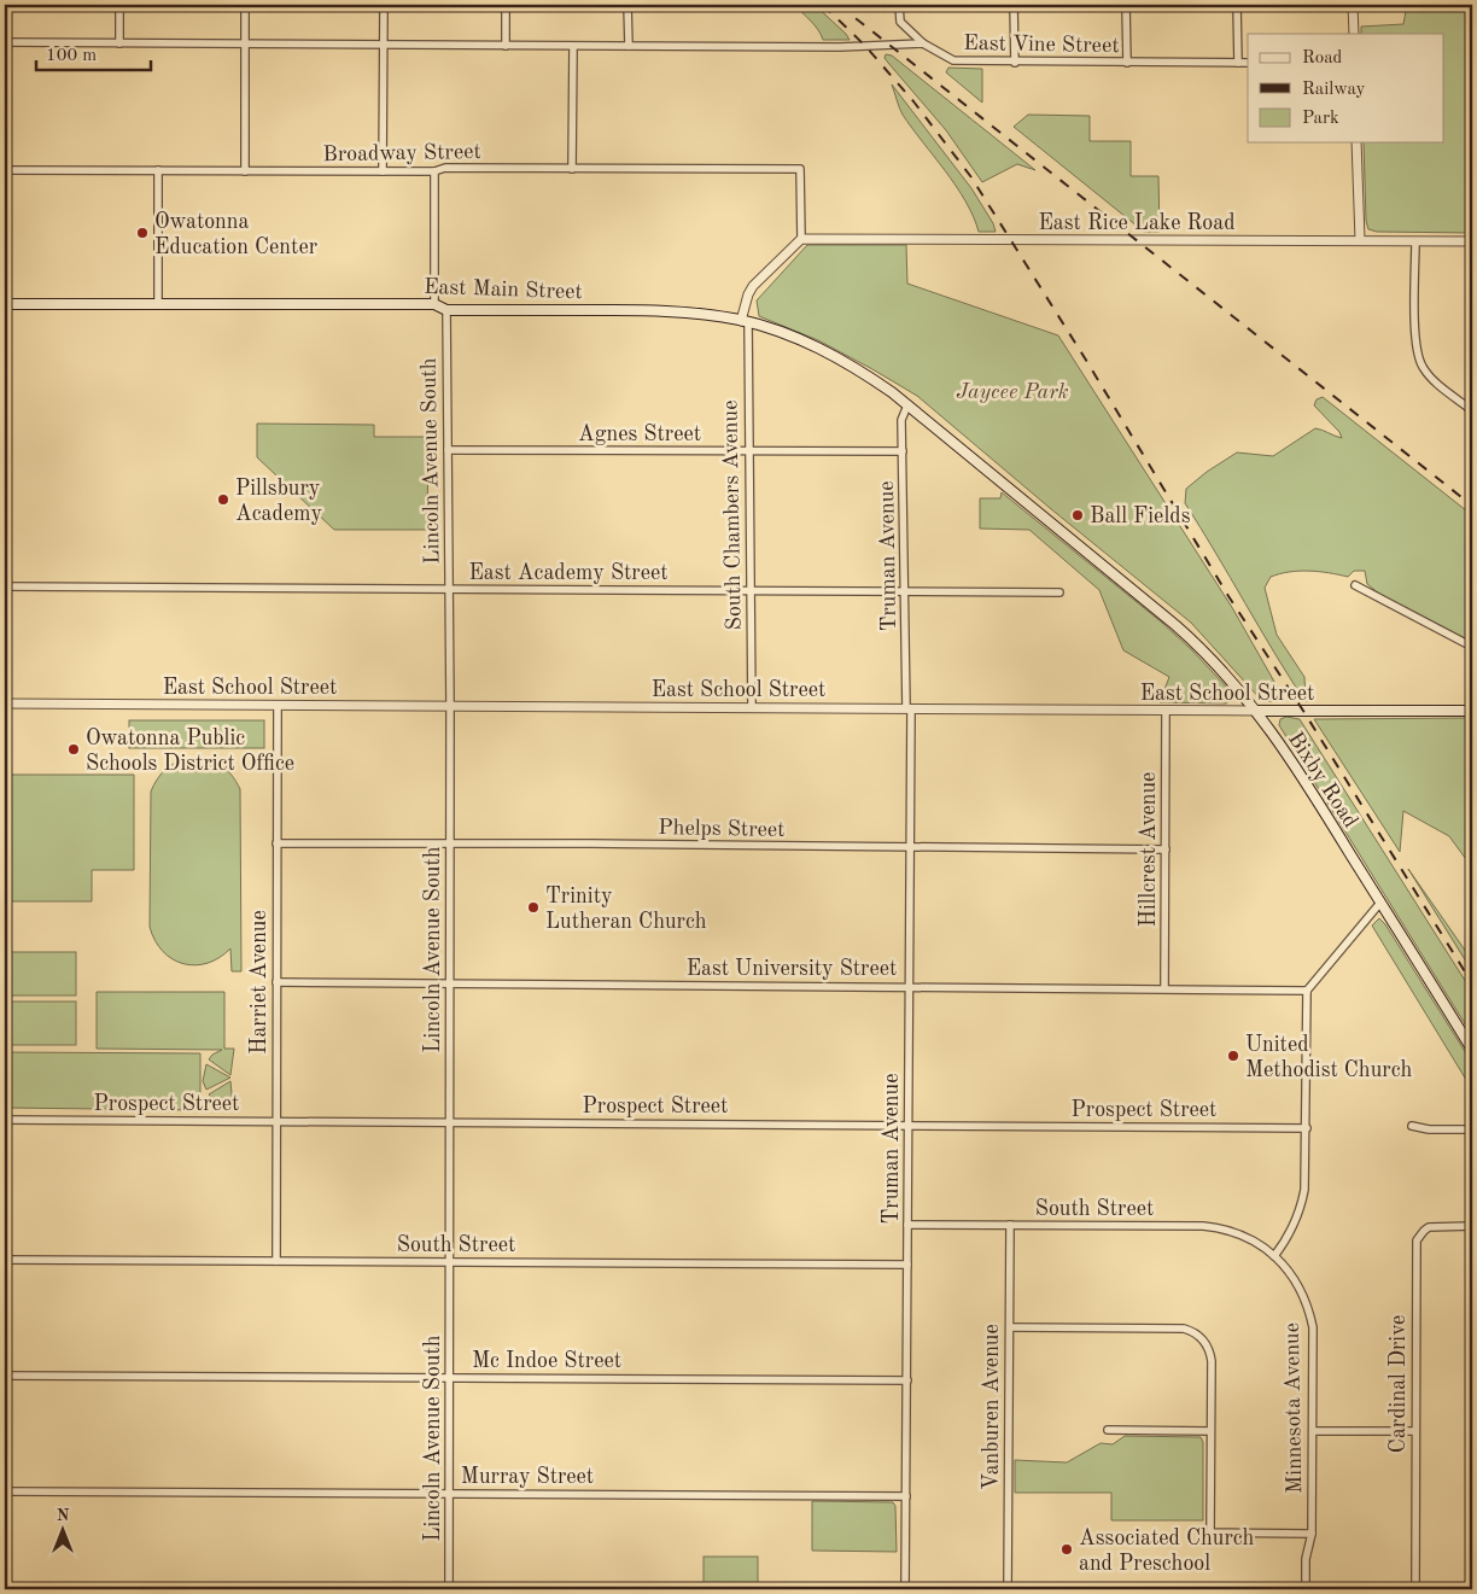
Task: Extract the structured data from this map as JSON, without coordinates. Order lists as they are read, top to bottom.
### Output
{
  "streets": {
    "main road": ["East Main Street", "East School Street", "Bixby Road"],
    "street": [
      "East Vine Street",
      "Broadway Street",
      "East Rice Lake Road",
      "Agnes Street",
      "Lincoln Avenue South",
      "South Chambers Avenue",
      "Truman Avenue",
      "East Academy Street",
      "Phelps Street",
      "Hillcrest Avenue",
      "East University Street",
      "Harriet Avenue",
      "Prospect Street",
      "South Street",
      "Mc Indoe Street",
      "Cardinal Drive",
      "Vanburen Avenue",
      "Minnesota Avenue",
      "Murray Street"
    ]
  },
  "crossings": [
    ["Broadway Street", "East Rice Lake Road"],
    ["Broadway Street", "South Chambers Avenue"],
    ["East Rice Lake Road", "South Chambers Avenue"],
    ["East Main Street", "Lincoln Avenue South"],
    ["East Main Street", "South Chambers Avenue"],
    ["East Main Street", "Truman Avenue"],
    ["East Main Street", "Bixby Road"],
    ["Agnes Street", "Lincoln Avenue South"],
    ["Agnes Street", "South Chambers Avenue"],
    ["Agnes Street", "Truman Avenue"],
    ["Lincoln Avenue South", "East Academy Street"],
    ["Lincoln Avenue South", "East School Street"],
    ["Lincoln Avenue South", "Phelps Street"],
    ["Lincoln Avenue South", "East University Street"],
    ["Lincoln Avenue South", "Prospect Street"],
    ["Lincoln Avenue South", "South Street"],
    ["Lincoln Avenue South", "Mc Indoe Street"],
    ["Lincoln Avenue South", "Murray Street"],
    ["South Chambers Avenue", "East Academy Street"],
    ["South Chambers Avenue", "East School Street"],
    ["Truman Avenue", "East Academy Street"],
    ["Truman Avenue", "East School Street"],
    ["Truman Avenue", "Phelps Street"],
    ["Truman Avenue", "East University Street"],
    ["Truman Avenue", "Prospect Street"],
    ["Truman Avenue", "South Street"],
    ["Truman Avenue", "Mc Indoe Street"],
    ["Truman Avenue", "Murray Street"],
    ["East School Street", "Bixby Road"],
    ["East School Street", "Hillcrest Avenue"],
    ["East School Street", "Harriet Avenue"],
    ["Phelps Street", "Hillcrest Avenue"],
    ["Phelps Street", "Harriet Avenue"],
    ["Hillcrest Avenue", "East University Street"],
    ["East University Street", "Harriet Avenue"],
    ["Harriet Avenue", "Prospect Street"],
    ["Harriet Avenue", "South Street"],
    ["South Street", "Vanburen Avenue"],
    ["South Street", "Minnesota Avenue"]
  ],
  "parks": ["Jaycee Park"],
  "places": [
    "Owatonna Education Center",
    "Pillsbury Academy",
    "Ball Fields",
    "Owatonna Public Schools District Office",
    "Trinity Lutheran Church",
    "United Methodist Church",
    "Associated Church and Preschool"
  ],
  "legend": ["Road", "Railway", "Park"],
  "scale_bar": "100 m",
  "north": "top"
}
